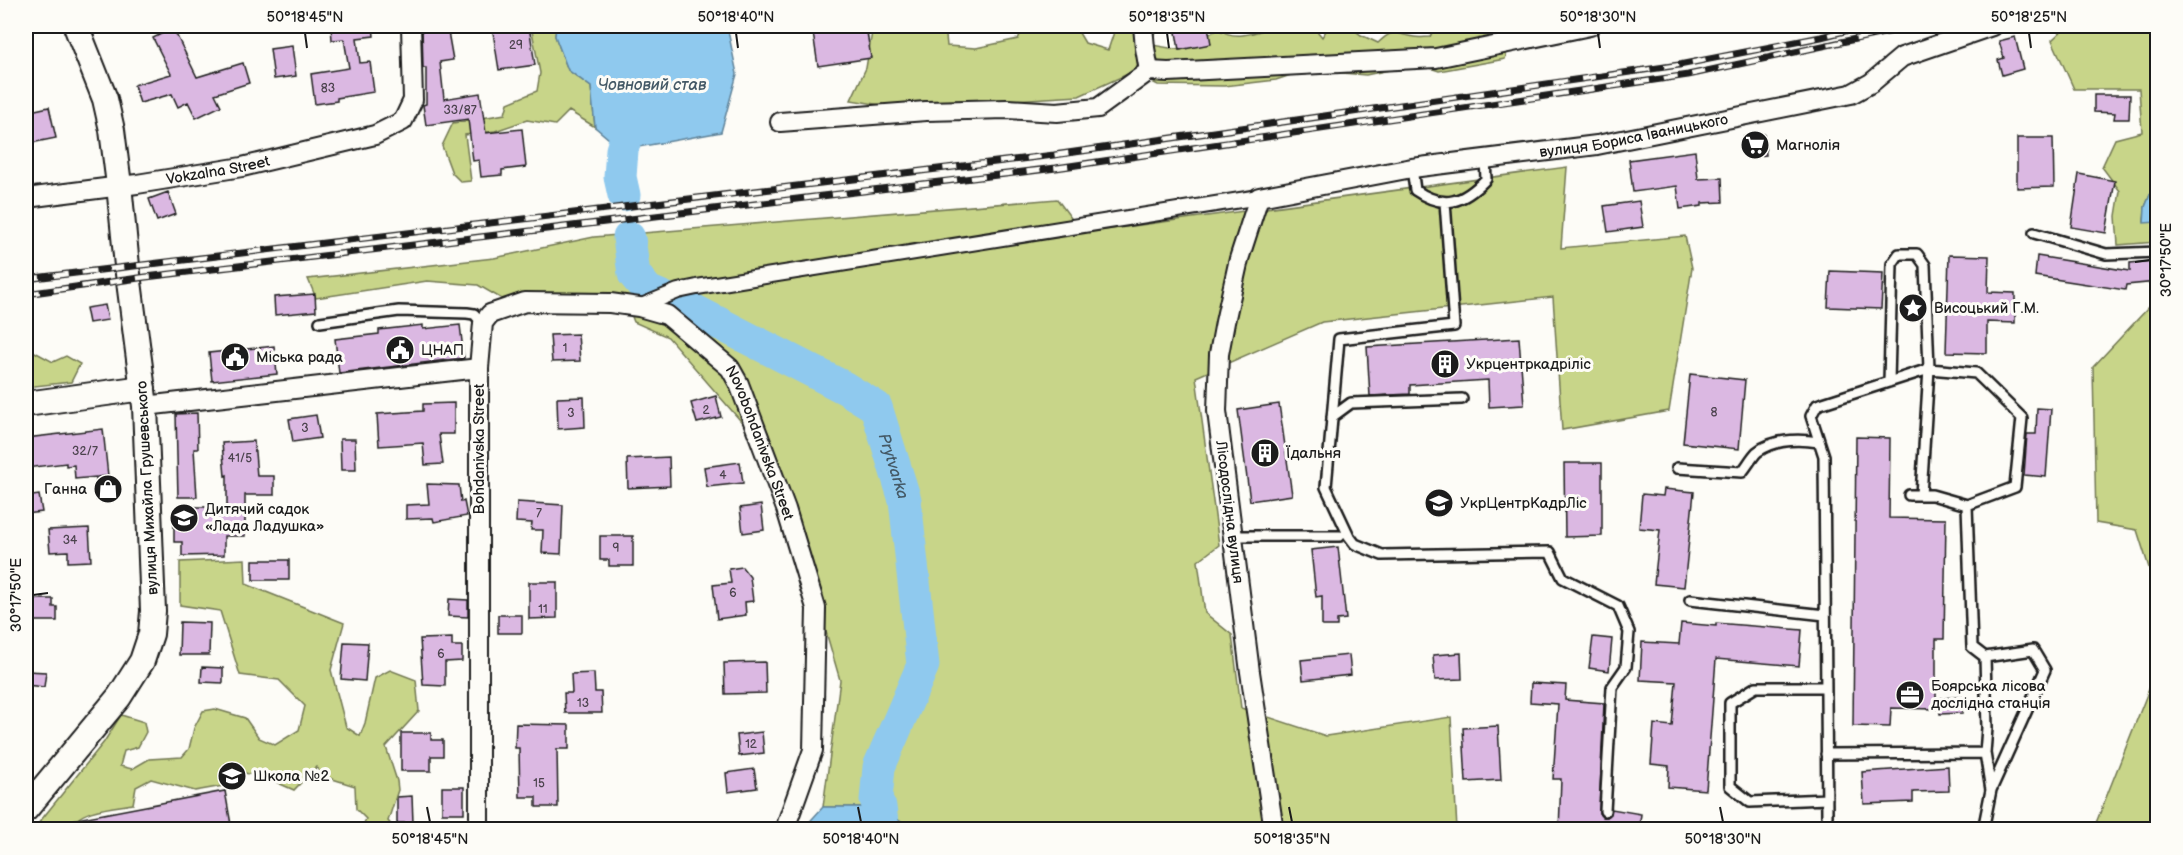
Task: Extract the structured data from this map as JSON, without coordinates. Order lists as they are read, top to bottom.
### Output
{
  "streets": {
    "street": [
      "вулиця Бориса Іваницького",
      "Vokzalna Street",
      "Novobohdanivska Street",
      "Bohdanivska Street",
      "вулиця Михайла Грушевського",
      "Лісодослідна вулиця"
    ]
  },
  "crossings": [
    ["вулиця Бориса Іваницького", "Лісодослідна вулиця"],
    ["Vokzalna Street", "вулиця Михайла Грушевського"],
    ["Bohdanivska Street", "вулиця Михайла Грушевського"]
  ],
  "water": ["Човновий став", "Prytvarka"],
  "places": {
    "supermarket": ["Магнолія"],
    "place": ["Висоцький Г.М."],
    "public building": ["ЦНАП", "Міська рада"],
    "building": ["Укрцентркадріліс", "Їдальня"],
    "shop": ["Ганна"],
    "school or university": ["УкрЦентрКадрЛіс", "Дитячий садок «Лада Ладушка»", "Школа №2"],
    "office": ["Боярська лісова дослідна станція"]
  },
  "house_numbers": [
    "29",
    "83",
    "33/87",
    "1",
    "2",
    "8",
    "3",
    "3",
    "32/7",
    "41/5",
    "4",
    "7",
    "34",
    "9",
    "6",
    "11",
    "6",
    "13",
    "12",
    "15"
  ],
  "coordinates": [
    "50°18'45\"N",
    "50°18'40\"N",
    "50°18'35\"N",
    "50°18'30\"N",
    "50°18'25\"N",
    "30°17'50\"E"
  ]
}
